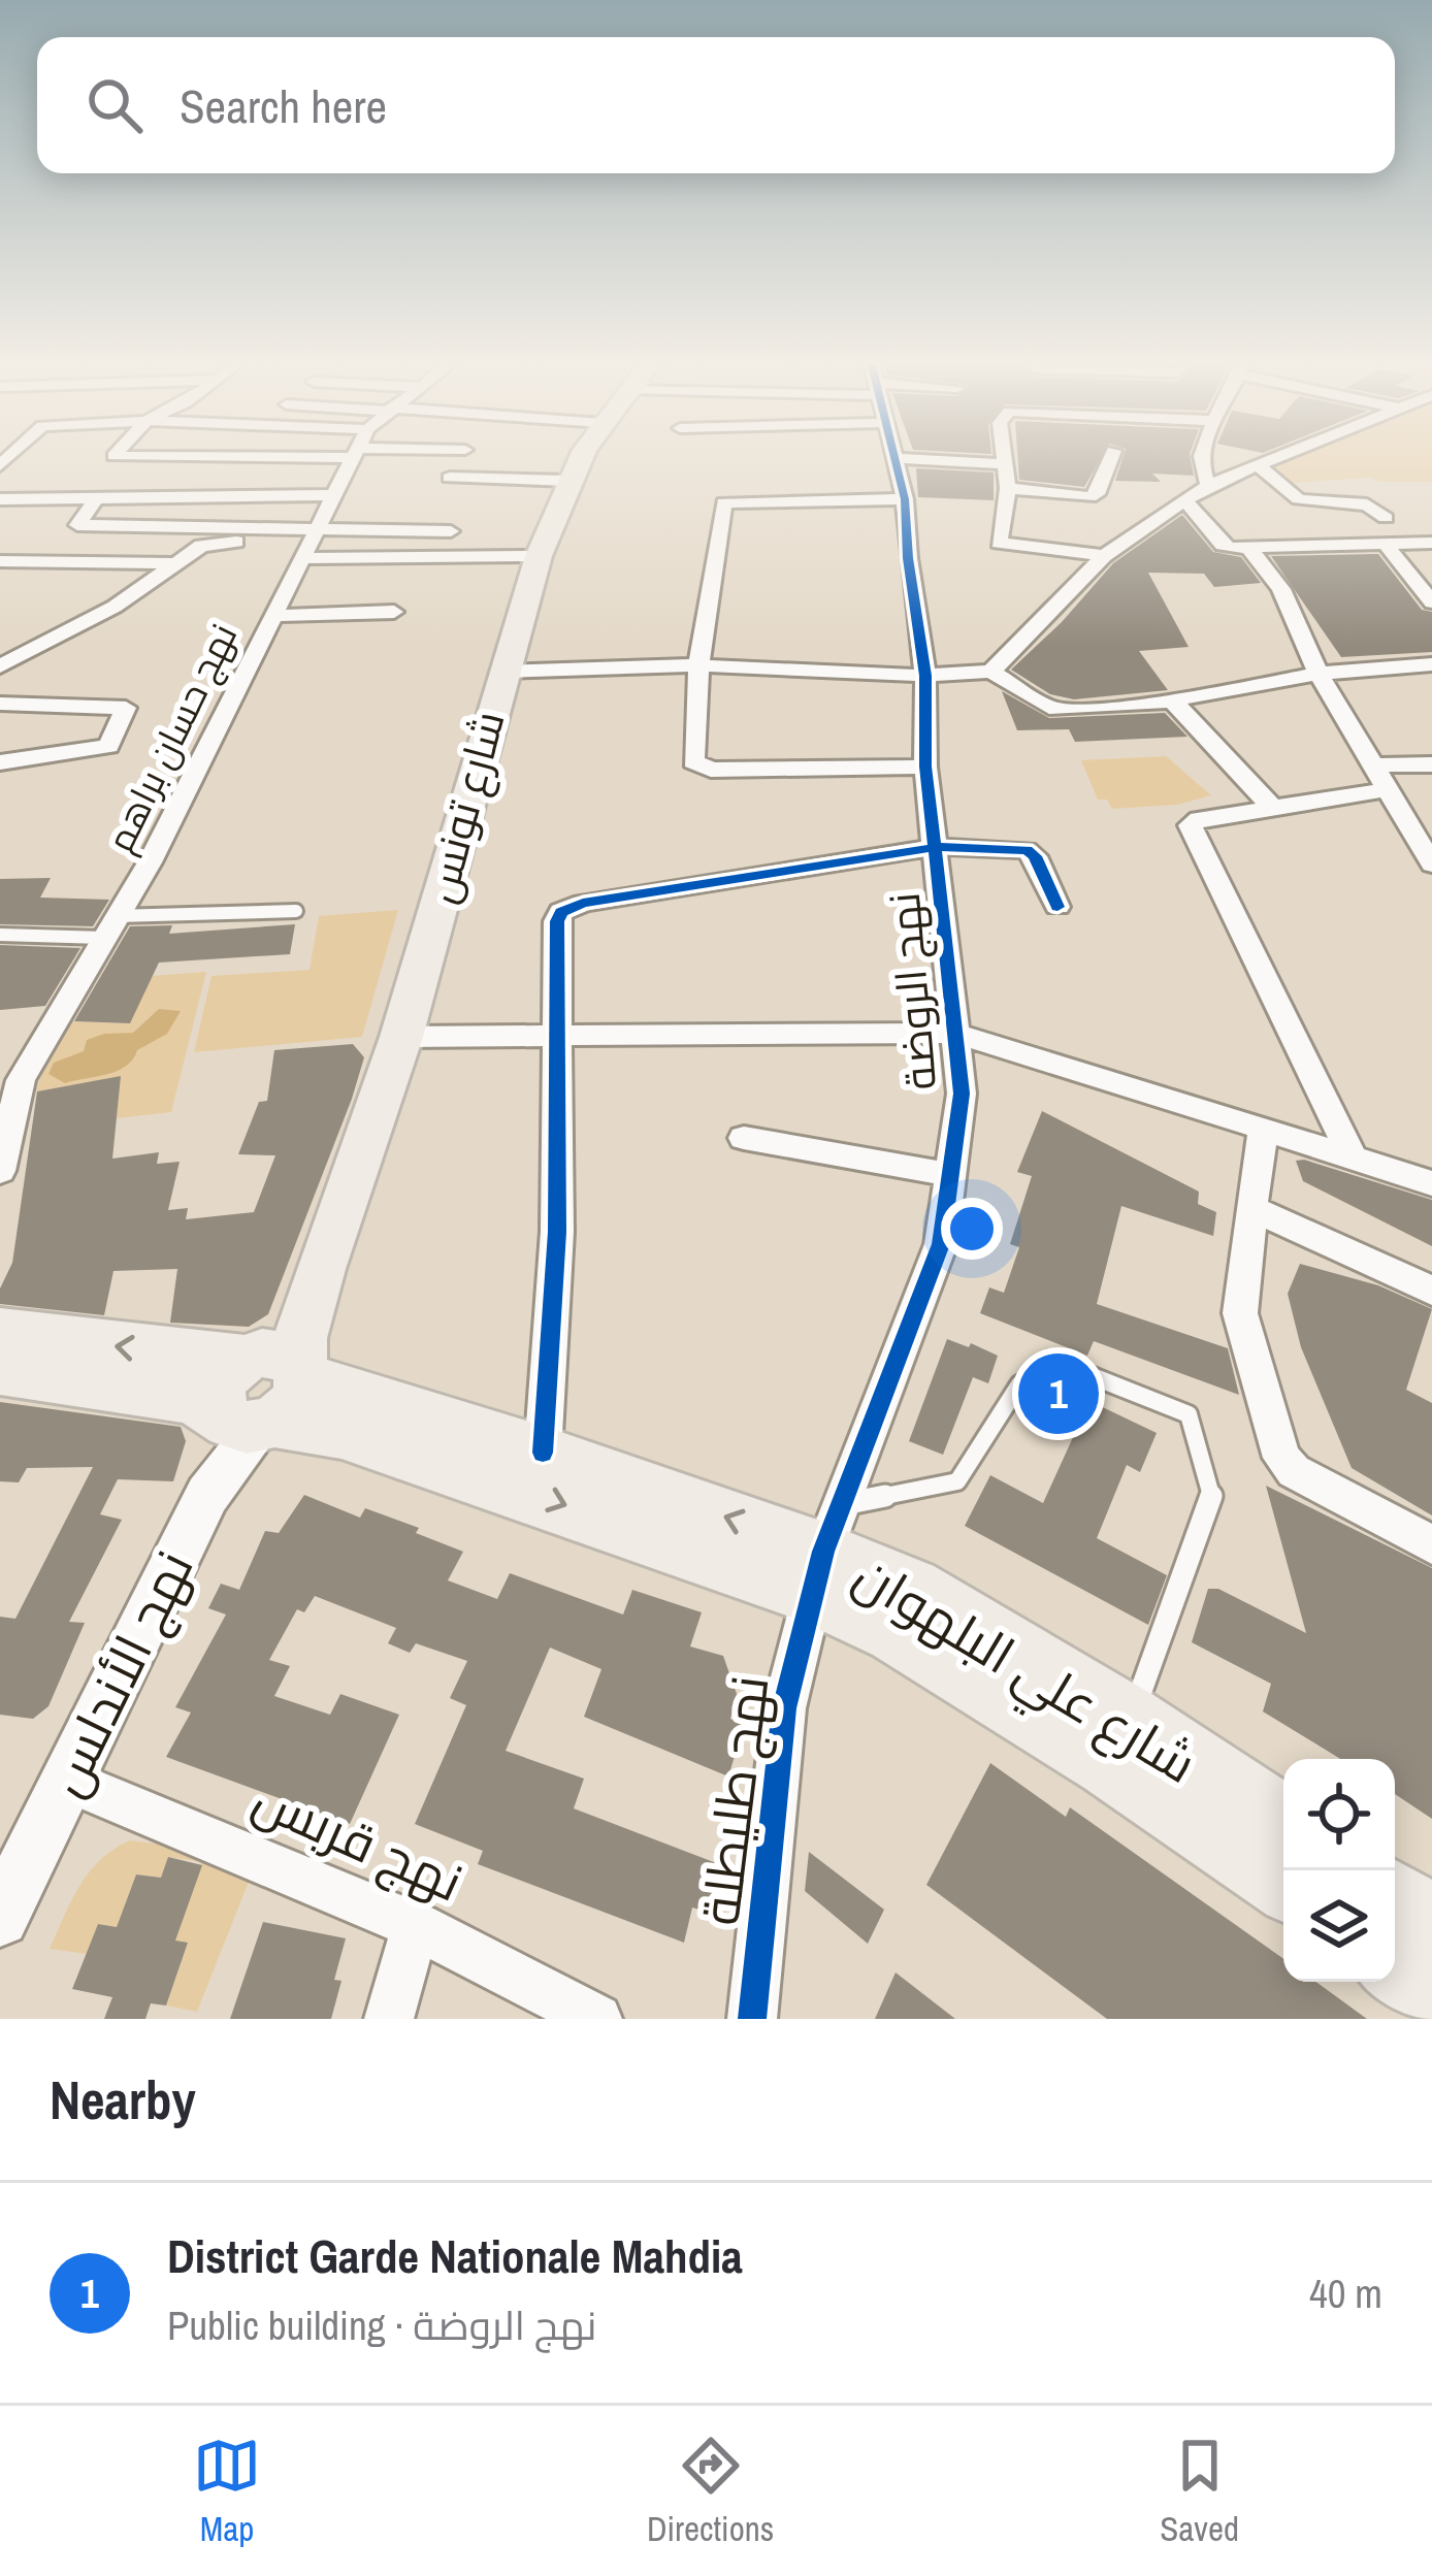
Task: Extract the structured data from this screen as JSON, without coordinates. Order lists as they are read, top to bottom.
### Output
{
  "streets": {
    "main road": ["شارع تونس", "شارع علي البلهوان"],
    "street": [
      "نهج حسان براهم",
      "نهج الروضة",
      "نهج الأندلس",
      "نهج طليطلة",
      "نهج قربس"
    ]
  },
  "crossings": [
    ["شارع تونس", "شارع علي البلهوان"],
    ["شارع تونس", "نهج الأندلس"],
    ["نهج الروضة", "شارع علي البلهوان"],
    ["نهج الروضة", "نهج طليطلة"],
    ["شارع علي البلهوان", "نهج الأندلس"],
    ["شارع علي البلهوان", "نهج طليطلة"],
    ["نهج الأندلس", "نهج قربس"]
  ],
  "page": {
    "search": "Search here",
    "pins": "1",
    "heading": "Nearby",
    "list": [
      {
        "mark": "1",
        "name": "District Garde Nationale Mahdia",
        "note": "Public building · نهج الروضة",
        "value": "40 m"
      }
    ],
    "nav": ["Map", "Directions", "Saved"]
  }
}
